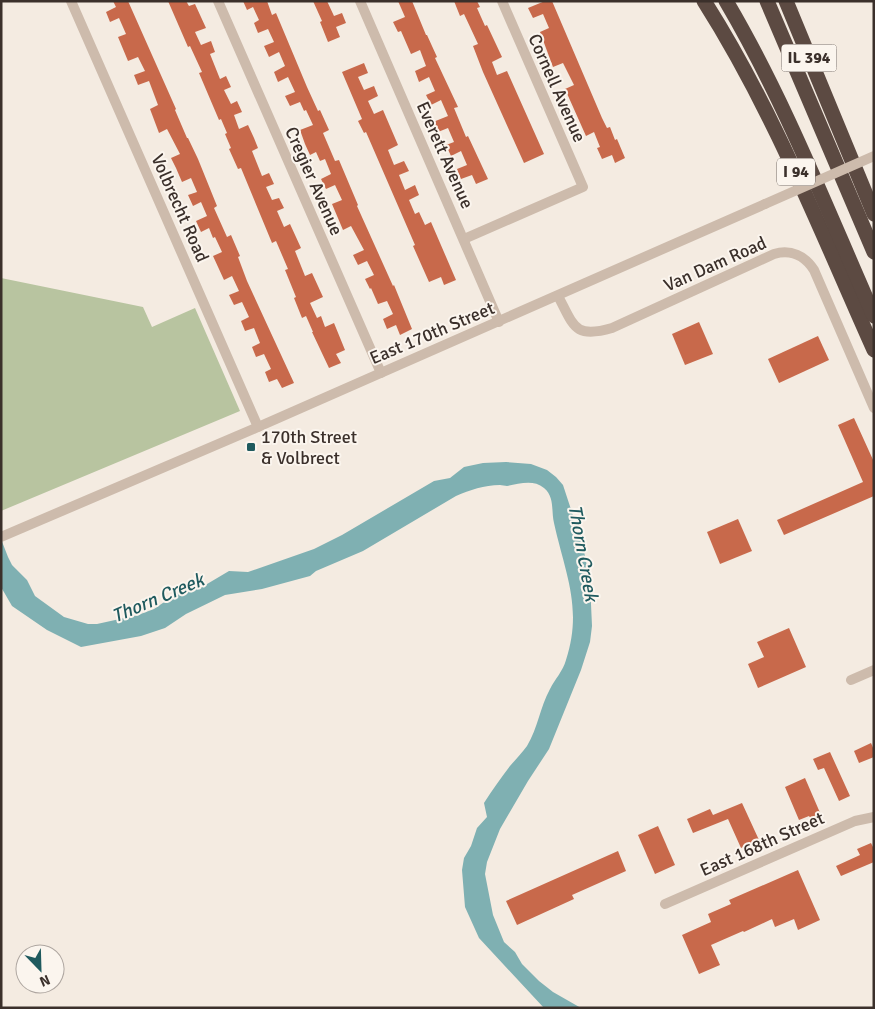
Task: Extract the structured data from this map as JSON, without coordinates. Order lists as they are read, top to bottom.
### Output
{
  "streets": {
    "highway": ["IL 394", "I 94"],
    "street": [
      "Cornell Avenue",
      "Everett Avenue",
      "Cregier Avenue",
      "Volbrecht Road",
      "Van Dam Road",
      "East 170th Street",
      "East 168th Street"
    ]
  },
  "crossings": [
    ["Cornell Avenue", "Everett Avenue"],
    ["Everett Avenue", "East 170th Street"],
    ["Cregier Avenue", "East 170th Street"],
    ["Volbrecht Road", "East 170th Street"],
    ["Van Dam Road", "East 170th Street"]
  ],
  "water": ["Thorn Creek"],
  "places": {
    "transit": ["170th Street & Volbrect"]
  },
  "north": "bottom right"
}
